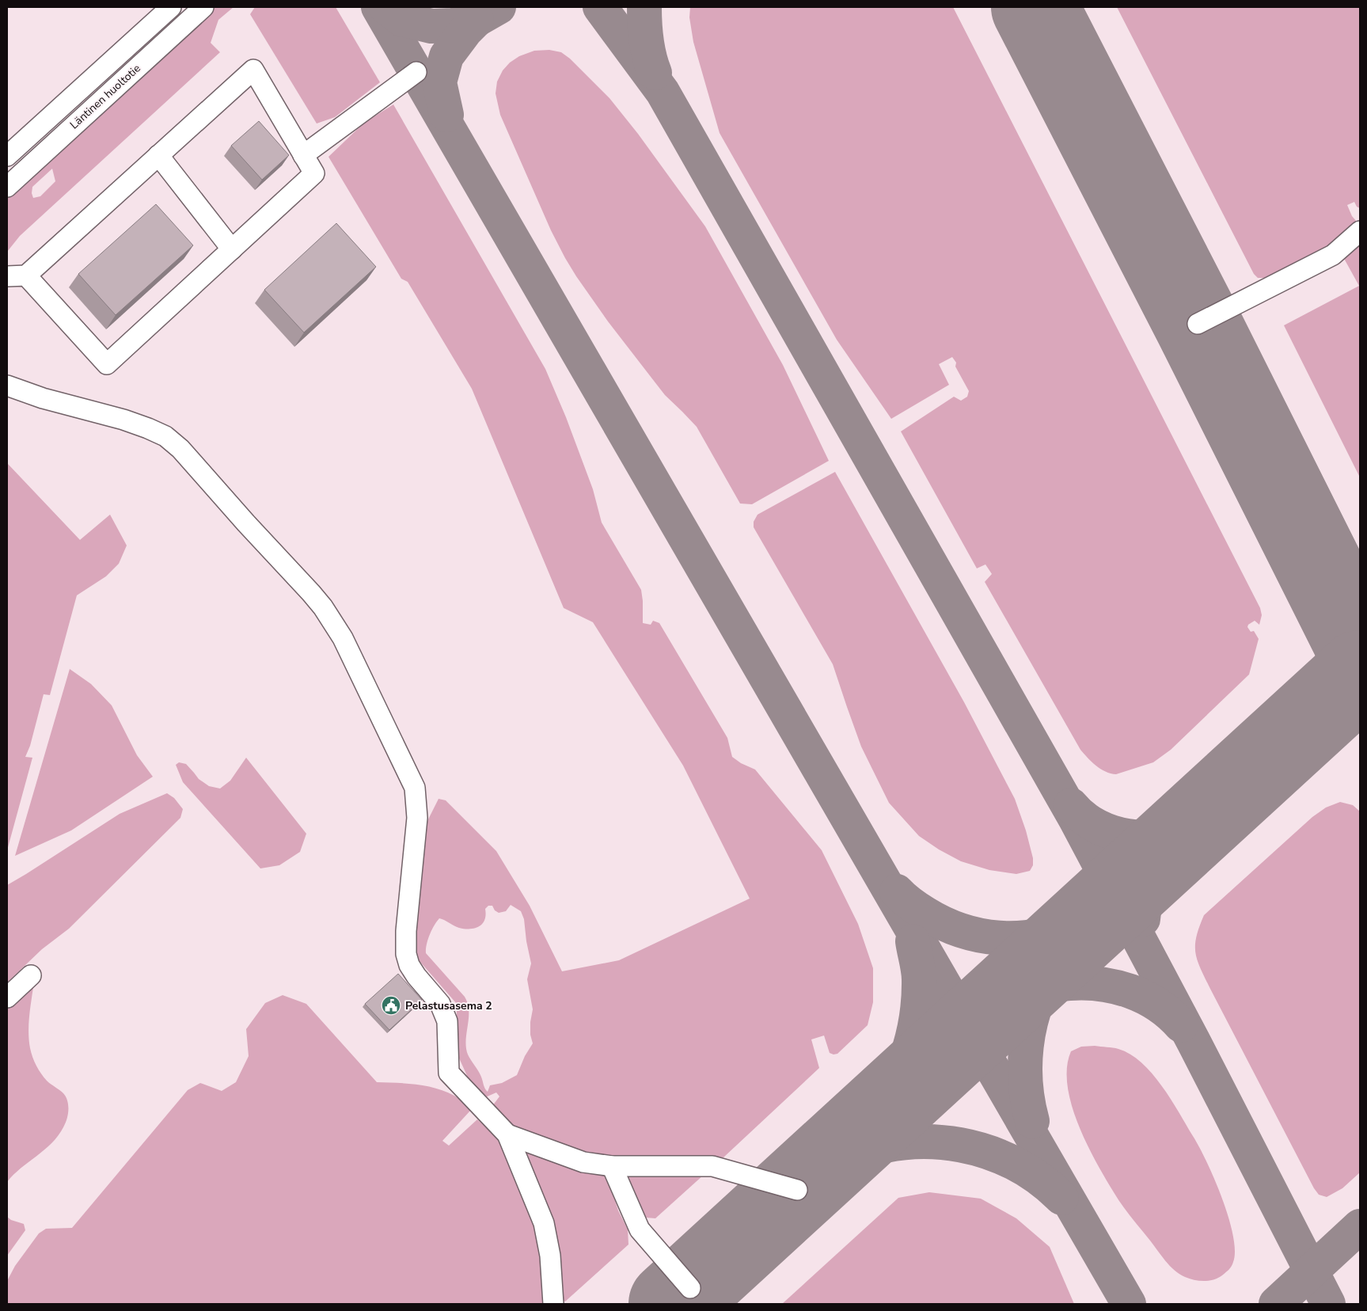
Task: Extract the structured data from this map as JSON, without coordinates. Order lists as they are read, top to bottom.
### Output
{
  "streets": {
    "lane": ["Läntinen huoltotie"]
  },
  "places": {
    "public building": ["Pelastusasema 2"]
  }
}
